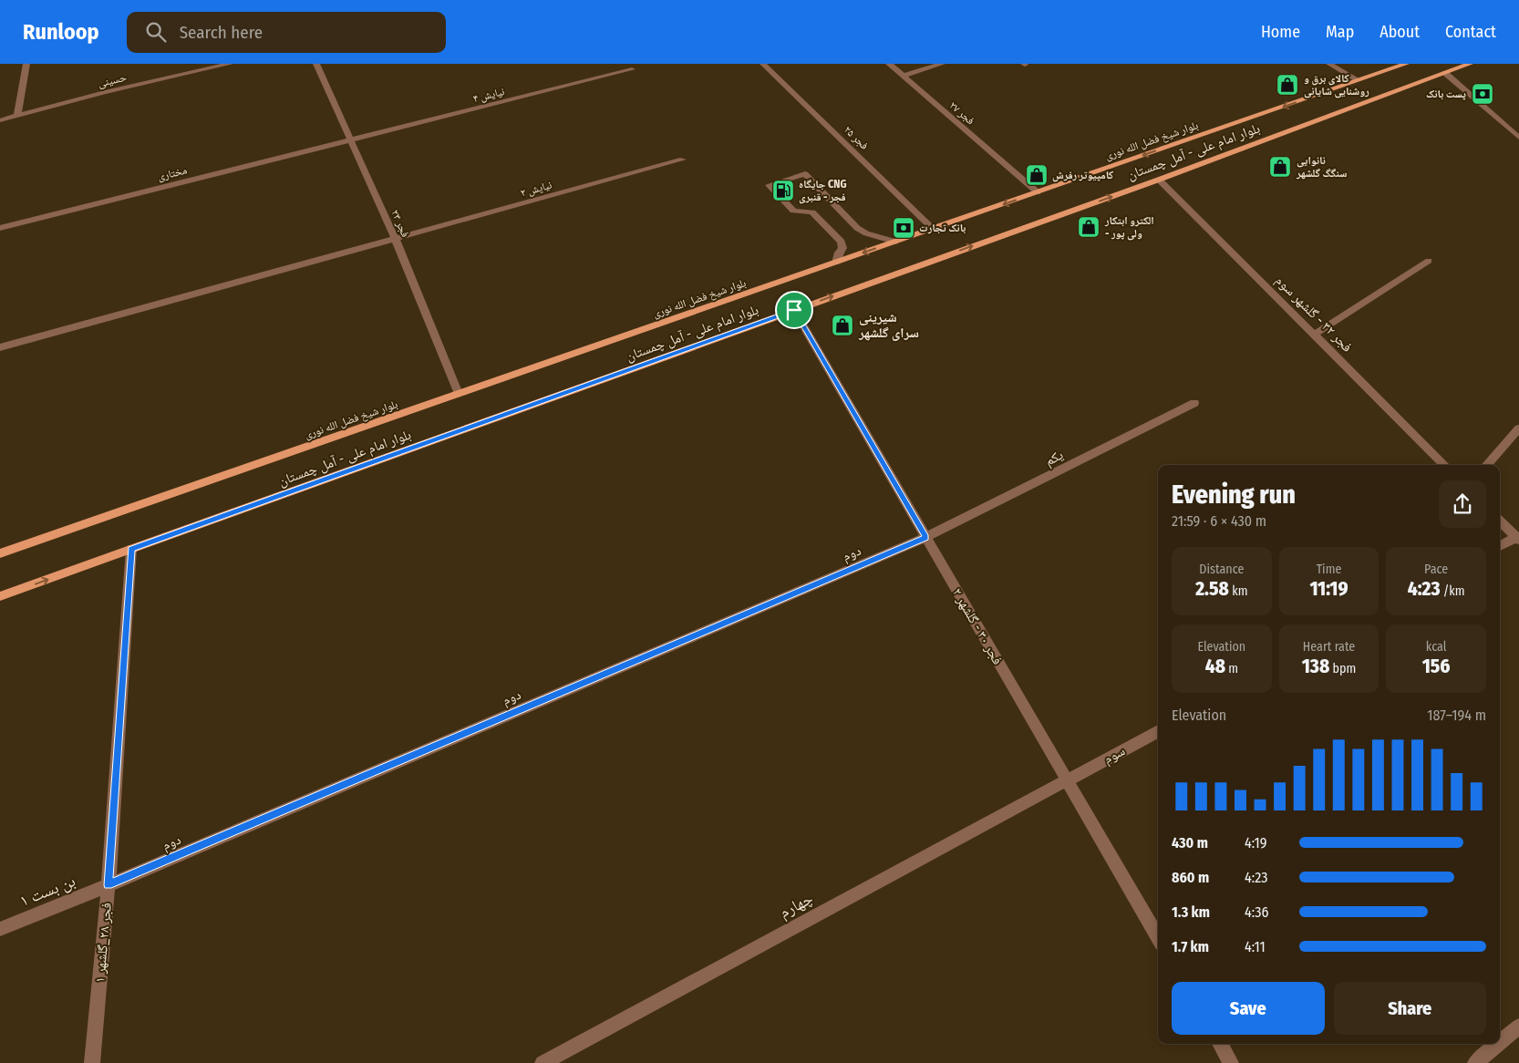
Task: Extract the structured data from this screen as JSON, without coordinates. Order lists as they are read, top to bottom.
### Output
{
  "streets": {
    "main road": ["بلوار شیخ فضل الله نوری", "بلوار امام علی - آمل چمستان"],
    "street": [
      "حسینی",
      "نیایش ۴",
      "فجر ۲۷",
      "فجر ۲۵",
      "مختاری",
      "نیایش ۲",
      "فجر ۲۳",
      "فجر ۳۲ - گلشهر سوم",
      "یکم",
      "دوم",
      "فجر ۳۰ - گلشهر ۲",
      "سوم",
      "بن بست ۱",
      "چهارم",
      "فجر ۲۸_گلشهر ۱"
    ]
  },
  "crossings": [
    ["نیایش ۴", "مختاری"],
    ["نیایش ۴", "فجر ۲۳"],
    ["فجر ۲۷", "بلوار شیخ فضل الله نوری"],
    ["فجر ۲۵", "بلوار شیخ فضل الله نوری"],
    ["بلوار شیخ فضل الله نوری", "فجر ۲۳"],
    ["بلوار امام علی - آمل چمستان", "فجر ۳۲ - گلشهر سوم"],
    ["بلوار امام علی - آمل چمستان", "فجر ۳۰ - گلشهر ۲"],
    ["بلوار امام علی - آمل چمستان", "فجر ۲۸_گلشهر ۱"],
    ["مختاری", "فجر ۲۳"],
    ["نیایش ۲", "فجر ۲۳"],
    ["یکم", "دوم"],
    ["یکم", "فجر ۳۰ - گلشهر ۲"],
    ["دوم", "فجر ۳۰ - گلشهر ۲"],
    ["دوم", "بن بست ۱"],
    ["دوم", "فجر ۲۸_گلشهر ۱"],
    ["فجر ۳۰ - گلشهر ۲", "سوم"],
    ["فجر ۳۰ - گلشهر ۲", "چهارم"],
    ["سوم", "چهارم"],
    ["بن بست ۱", "فجر ۲۸_گلشهر ۱"]
  ],
  "places": {
    "shop": [
      "کالای برق و روشنایی شایانی",
      "نانوایی سنگگ گلشهر",
      "کامپیوتر رفرش",
      "الکترو ابتکار - ولی پور",
      "شیرینی سرای گلشهر"
    ],
    "bank": ["پست بانک", "بانک تجارت"],
    "fuel station": ["جایگاه CNG فجر - قنبری"]
  },
  "page": {
    "header": "Runloop",
    "search": "Search here",
    "nav": [
      "Home",
      "Map",
      "About",
      "Contact"
    ],
    "heading": ["Evening run", "21:59 · 6 × 430 m"],
    "stats": [
      ["Distance", "2.58 km"],
      ["Time", "11:19"],
      ["Pace", "4:23 /km"],
      ["Elevation", "48 m"],
      ["Heart rate", "138 bpm"],
      ["kcal", "156"]
    ],
    "chart": ["Elevation", "187–194 m"],
    "list": [
      {
        "name": "430 m",
        "note": "4:19"
      },
      {
        "name": "860 m",
        "note": "4:23"
      },
      {
        "name": "1.3 km",
        "note": "4:36"
      },
      {
        "name": "1.7 km",
        "note": "4:11"
      }
    ],
    "buttons": ["Save", "Share"]
  }
}
